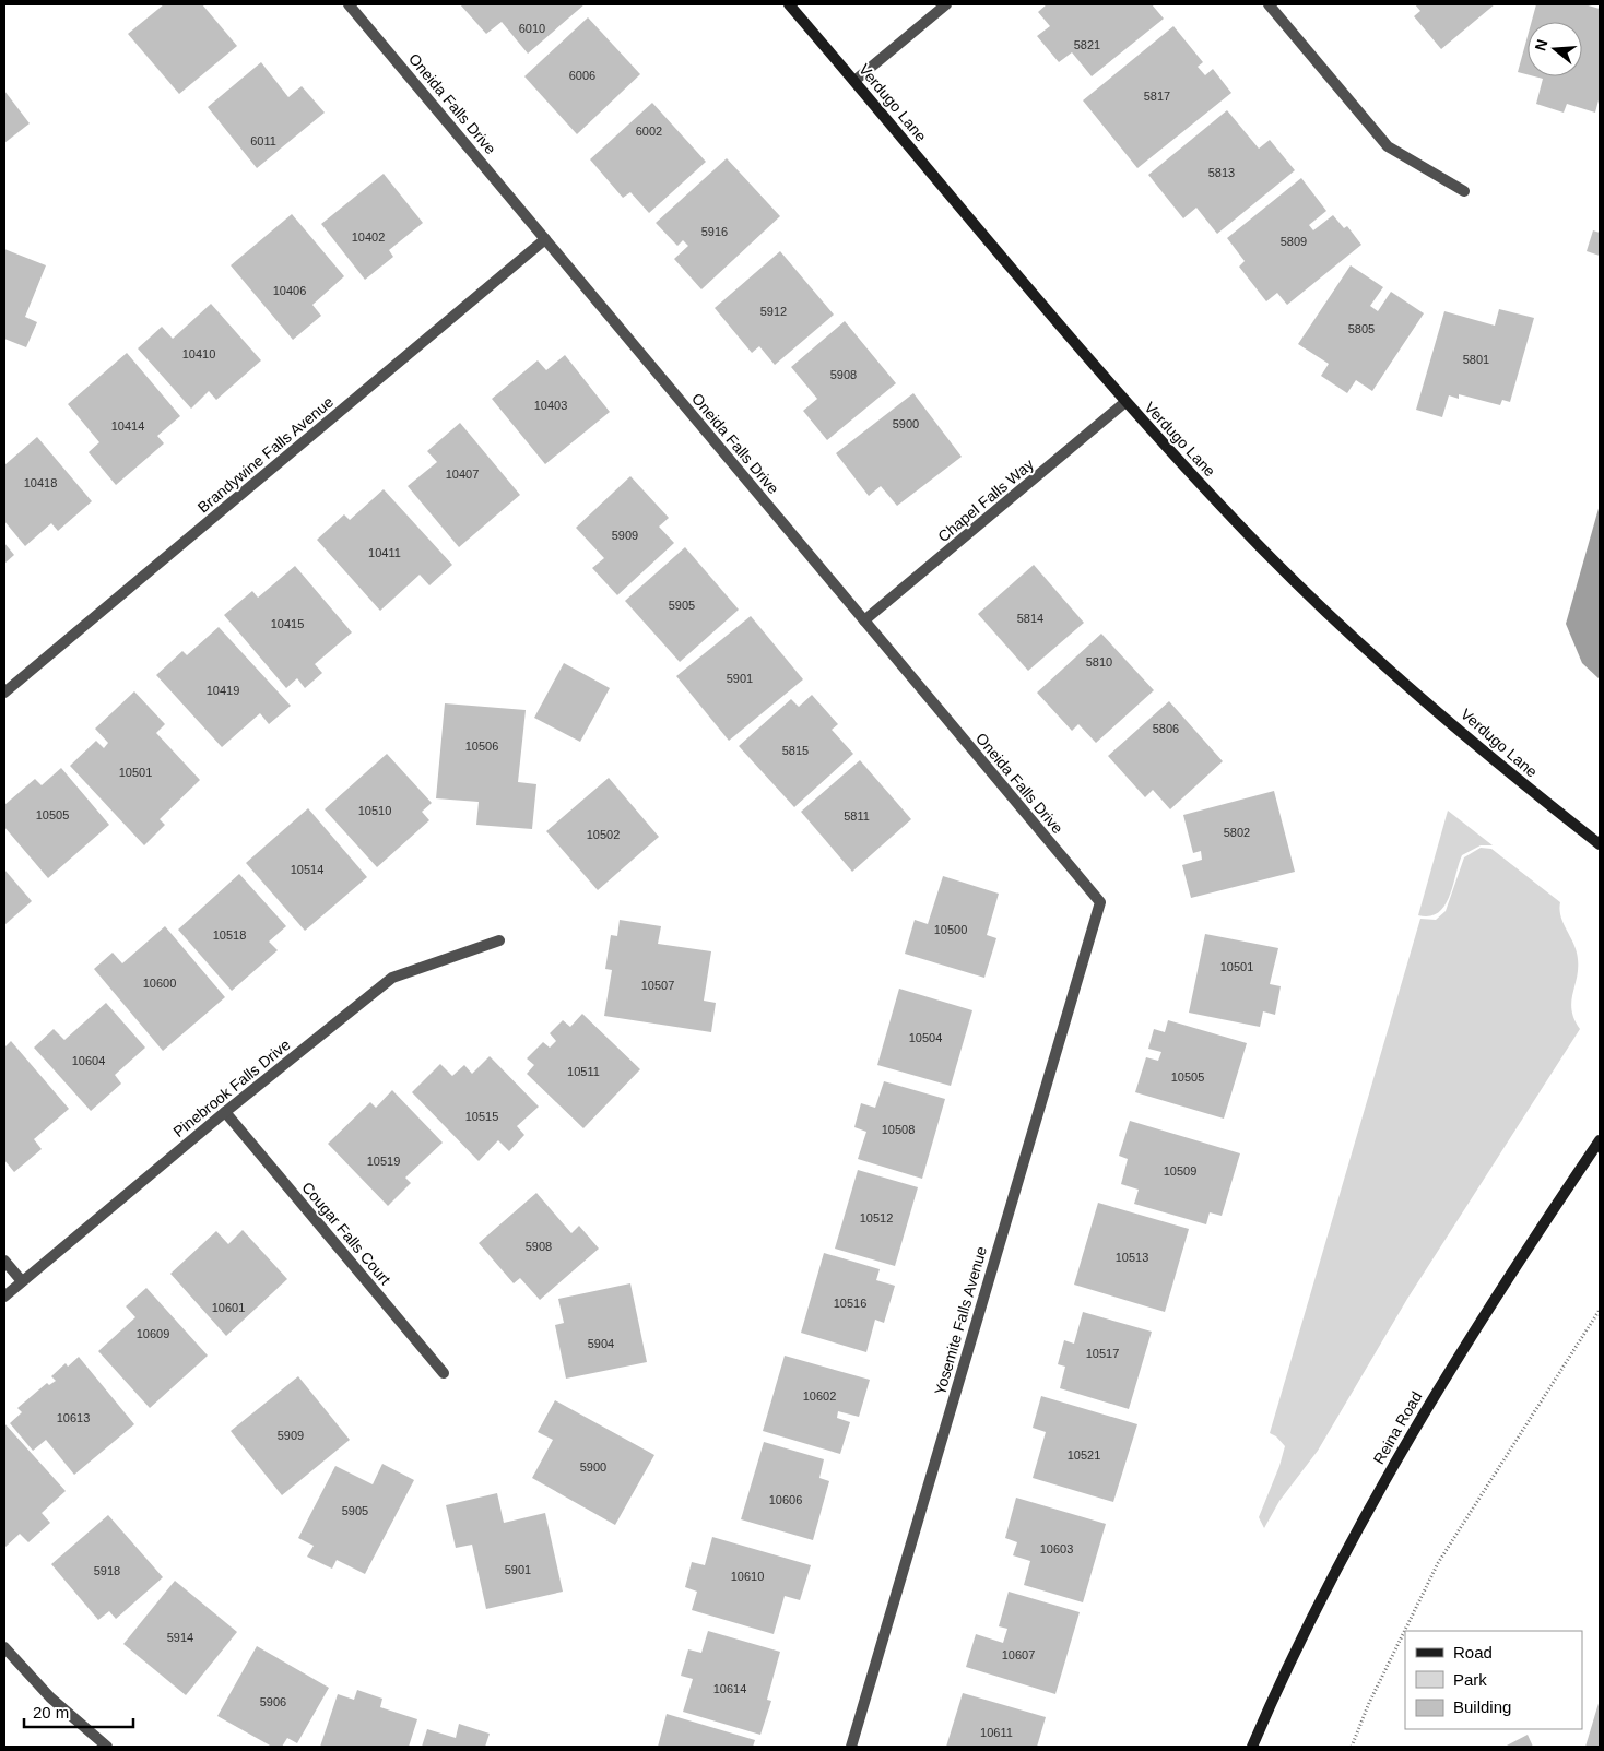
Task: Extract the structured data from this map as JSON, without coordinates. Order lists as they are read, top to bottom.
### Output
{
  "streets": {
    "street": [
      "Verdugo Lane",
      "Oneida Falls Drive",
      "Brandywine Falls Avenue",
      "Chapel Falls Way",
      "Pinebrook Falls Drive",
      "Cougar Falls Court",
      "Yosemite Falls Avenue",
      "Reina Road"
    ]
  },
  "crossings": [
    ["Verdugo Lane", "Chapel Falls Way"],
    ["Oneida Falls Drive", "Brandywine Falls Avenue"],
    ["Oneida Falls Drive", "Chapel Falls Way"],
    ["Oneida Falls Drive", "Yosemite Falls Avenue"],
    ["Pinebrook Falls Drive", "Cougar Falls Court"]
  ],
  "house_numbers": [
    "6010",
    "5821",
    "6006",
    "5817",
    "6002",
    "6011",
    "5813",
    "5916",
    "10402",
    "5809",
    "10406",
    "5912",
    "5805",
    "10410",
    "5801",
    "5908",
    "10403",
    "5900",
    "10414",
    "10407",
    "10418",
    "5909",
    "10411",
    "5905",
    "5814",
    "10415",
    "5810",
    "5901",
    "10419",
    "5806",
    "10506",
    "5815",
    "10501",
    "10510",
    "10505",
    "5811",
    "5802",
    "10502",
    "10514",
    "10500",
    "10518",
    "10501",
    "10600",
    "10507",
    "10504",
    "10604",
    "10511",
    "10505",
    "10515",
    "10508",
    "10519",
    "10509",
    "10512",
    "5908",
    "10513",
    "10516",
    "10601",
    "10609",
    "5904",
    "10517",
    "10602",
    "10613",
    "5909",
    "10521",
    "5900",
    "10606",
    "5905",
    "10603",
    "5901",
    "5918",
    "10610",
    "5914",
    "10607",
    "10614",
    "5906",
    "10611"
  ],
  "legend": ["Road", "Park", "Building"],
  "scale_bar": "20 m",
  "north": "left"
}
